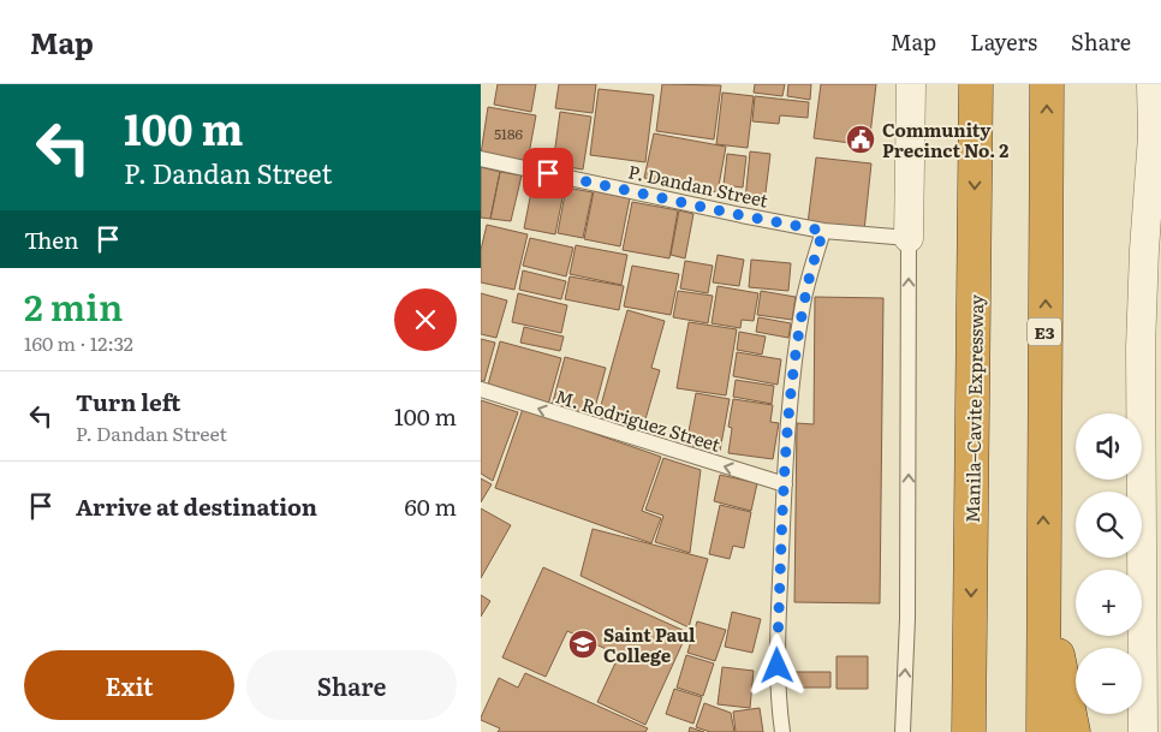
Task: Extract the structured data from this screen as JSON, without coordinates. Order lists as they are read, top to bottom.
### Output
{
  "streets": {
    "highway": ["E3", "Manila–Cavite Expressway"],
    "lane": ["P. Dandan Street", "M. Rodriguez Street"]
  },
  "one_way": ["M. Rodriguez Street"],
  "places": {
    "public building": ["Community Precinct No. 2"],
    "school or university": ["Saint Paul College"]
  },
  "house_numbers": ["5186"],
  "page": {
    "header": "Map",
    "nav": ["Map", "Layers", "Share"],
    "turn": ["100 m", "P. Dandan Street"],
    "then": "Then",
    "heading": ["2 min", "160 m · 12:32"],
    "list": [
      {
        "name": "Turn left",
        "note": "P. Dandan Street",
        "value": "100 m"
      },
      {
        "name": "Arrive at destination",
        "value": "60 m"
      }
    ],
    "map_buttons": ["+", "−"],
    "buttons": ["Exit", "Share"]
  }
}
